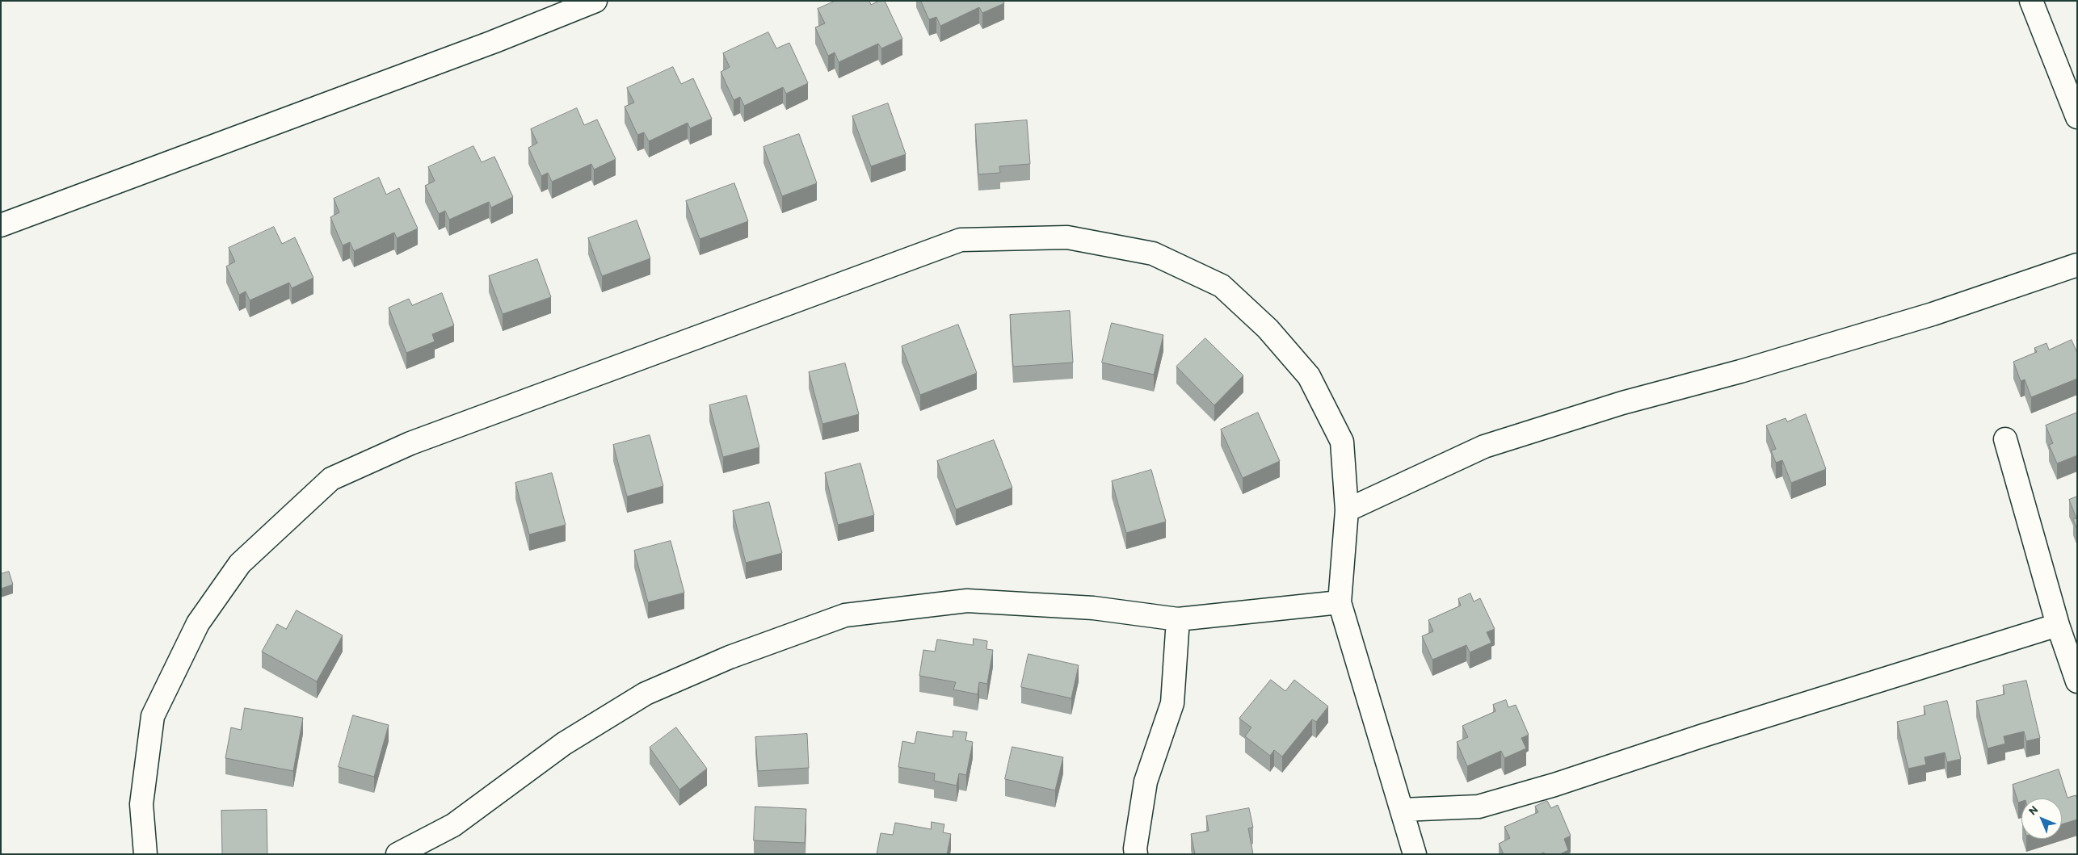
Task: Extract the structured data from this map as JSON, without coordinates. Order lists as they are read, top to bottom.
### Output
{
  "north": "top left"
}
